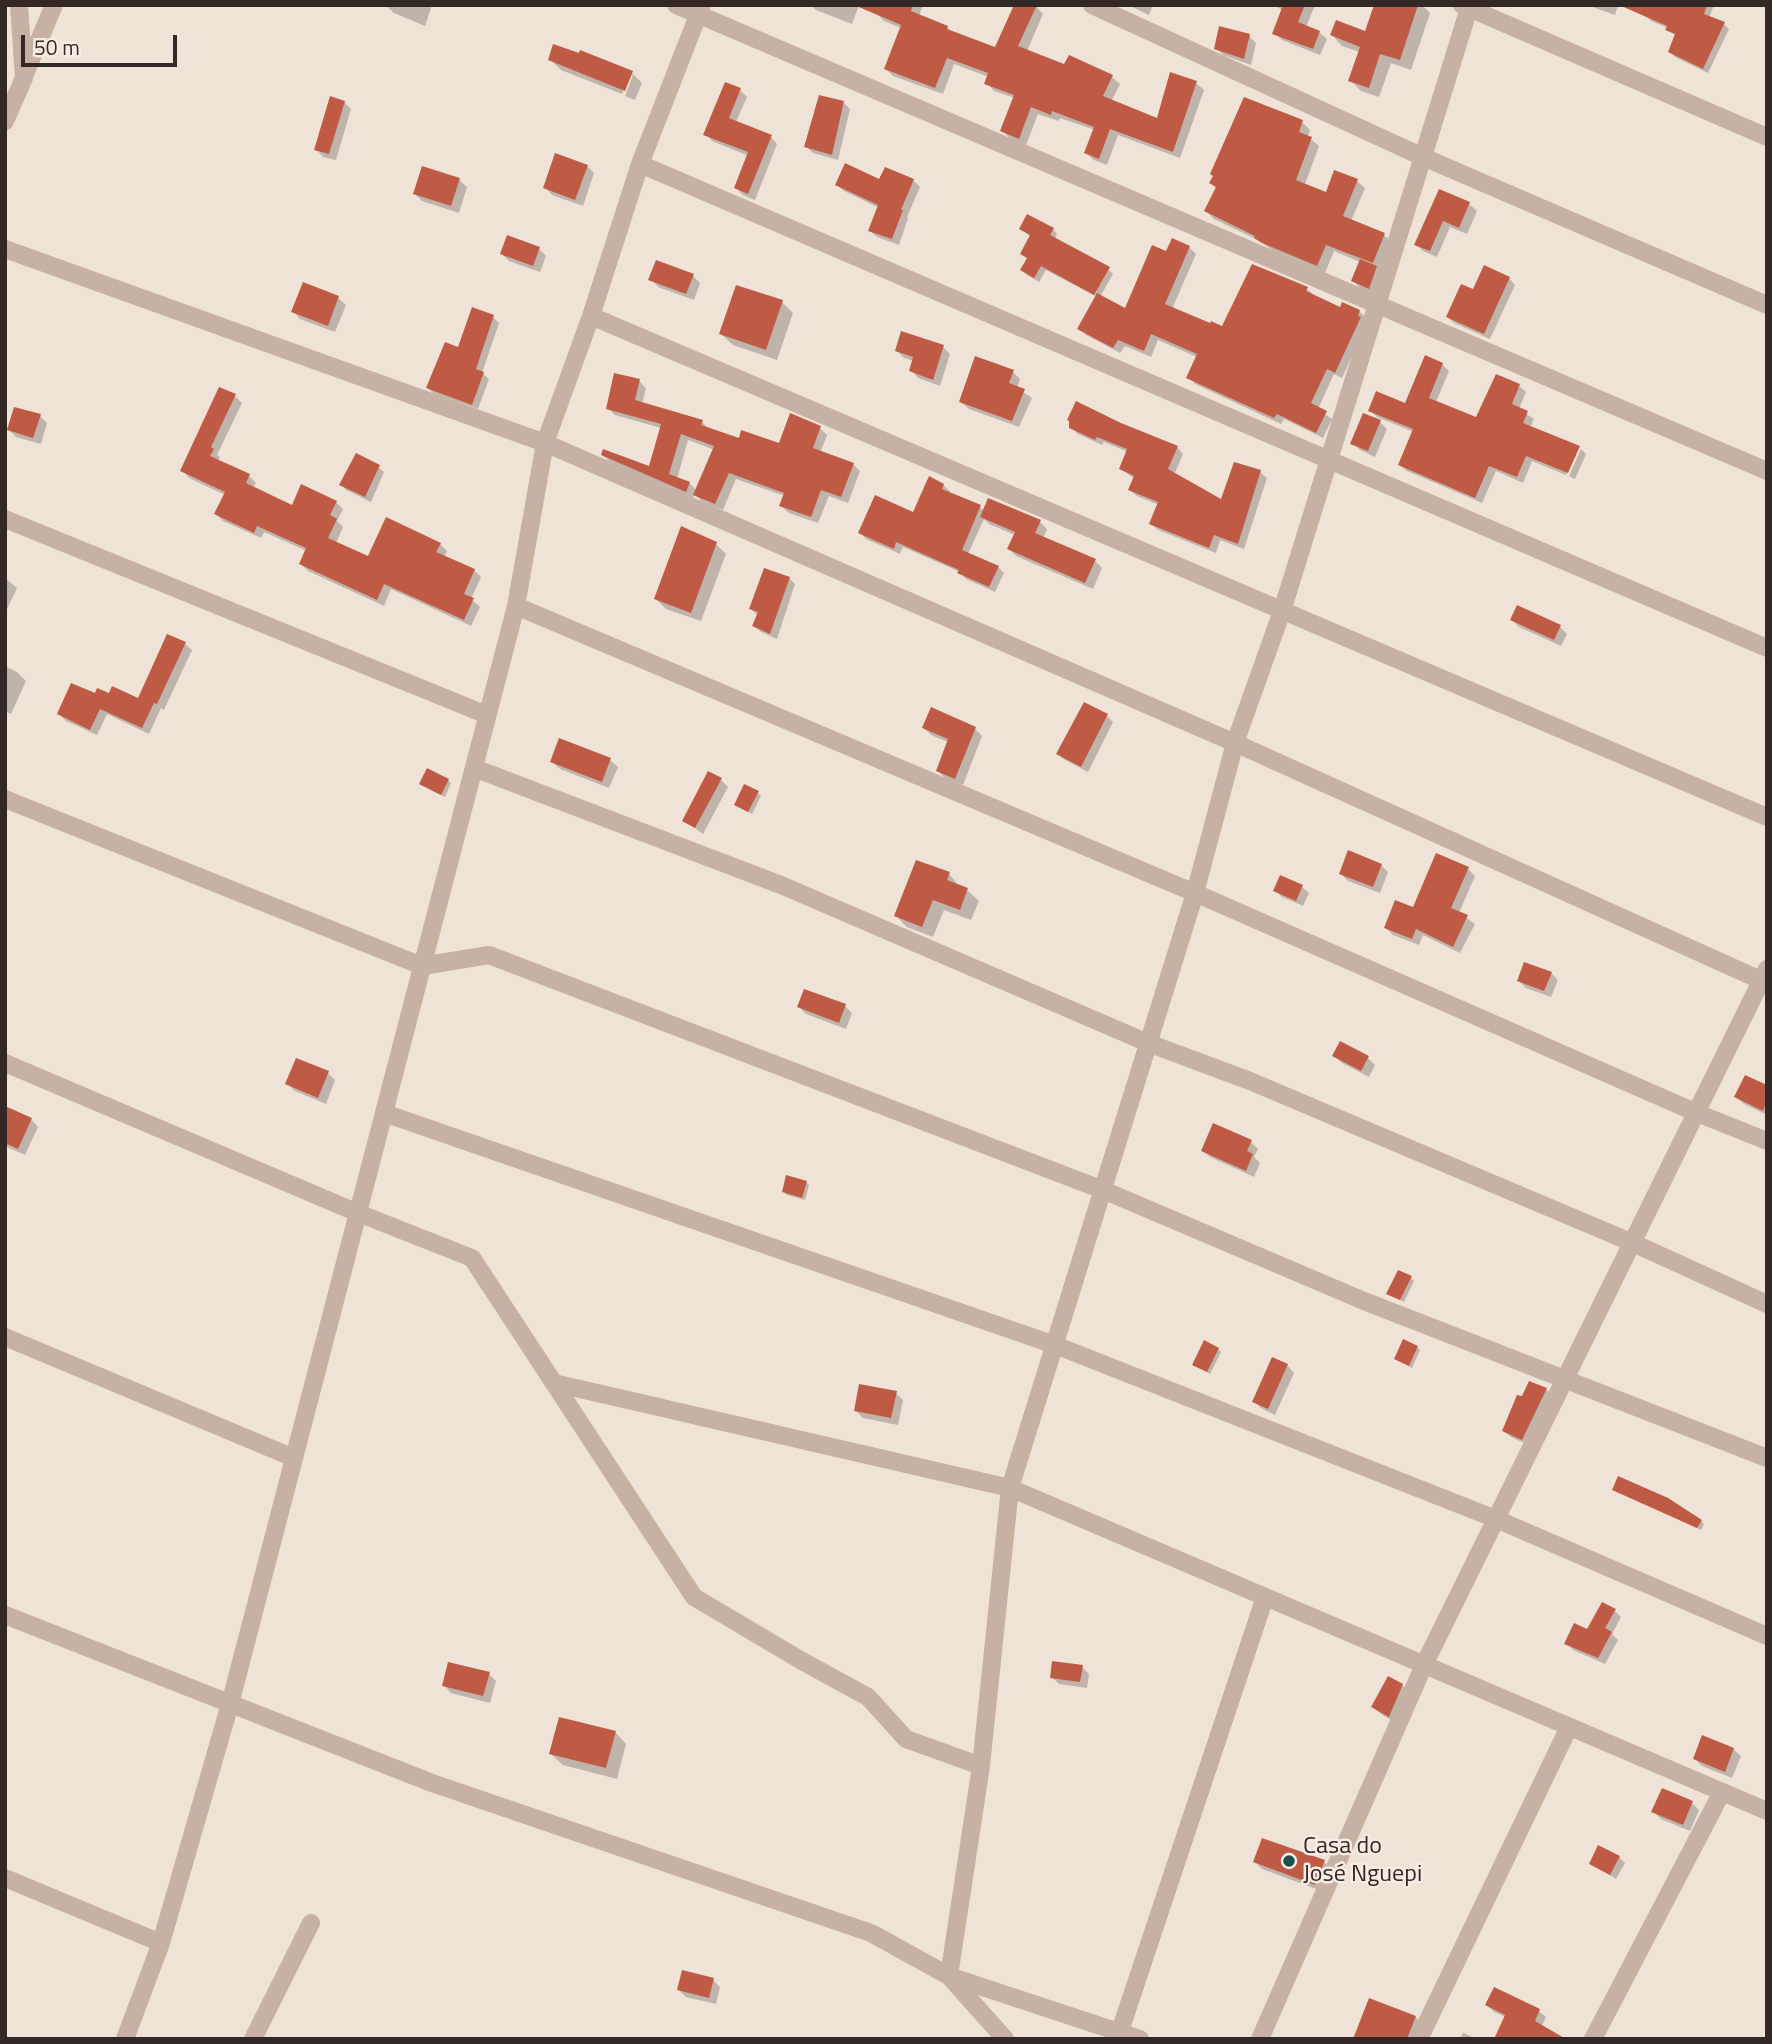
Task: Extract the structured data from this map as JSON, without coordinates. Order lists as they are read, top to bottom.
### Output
{
  "places": ["Casa do José Nguepi"],
  "scale_bar": "50 m"
}
